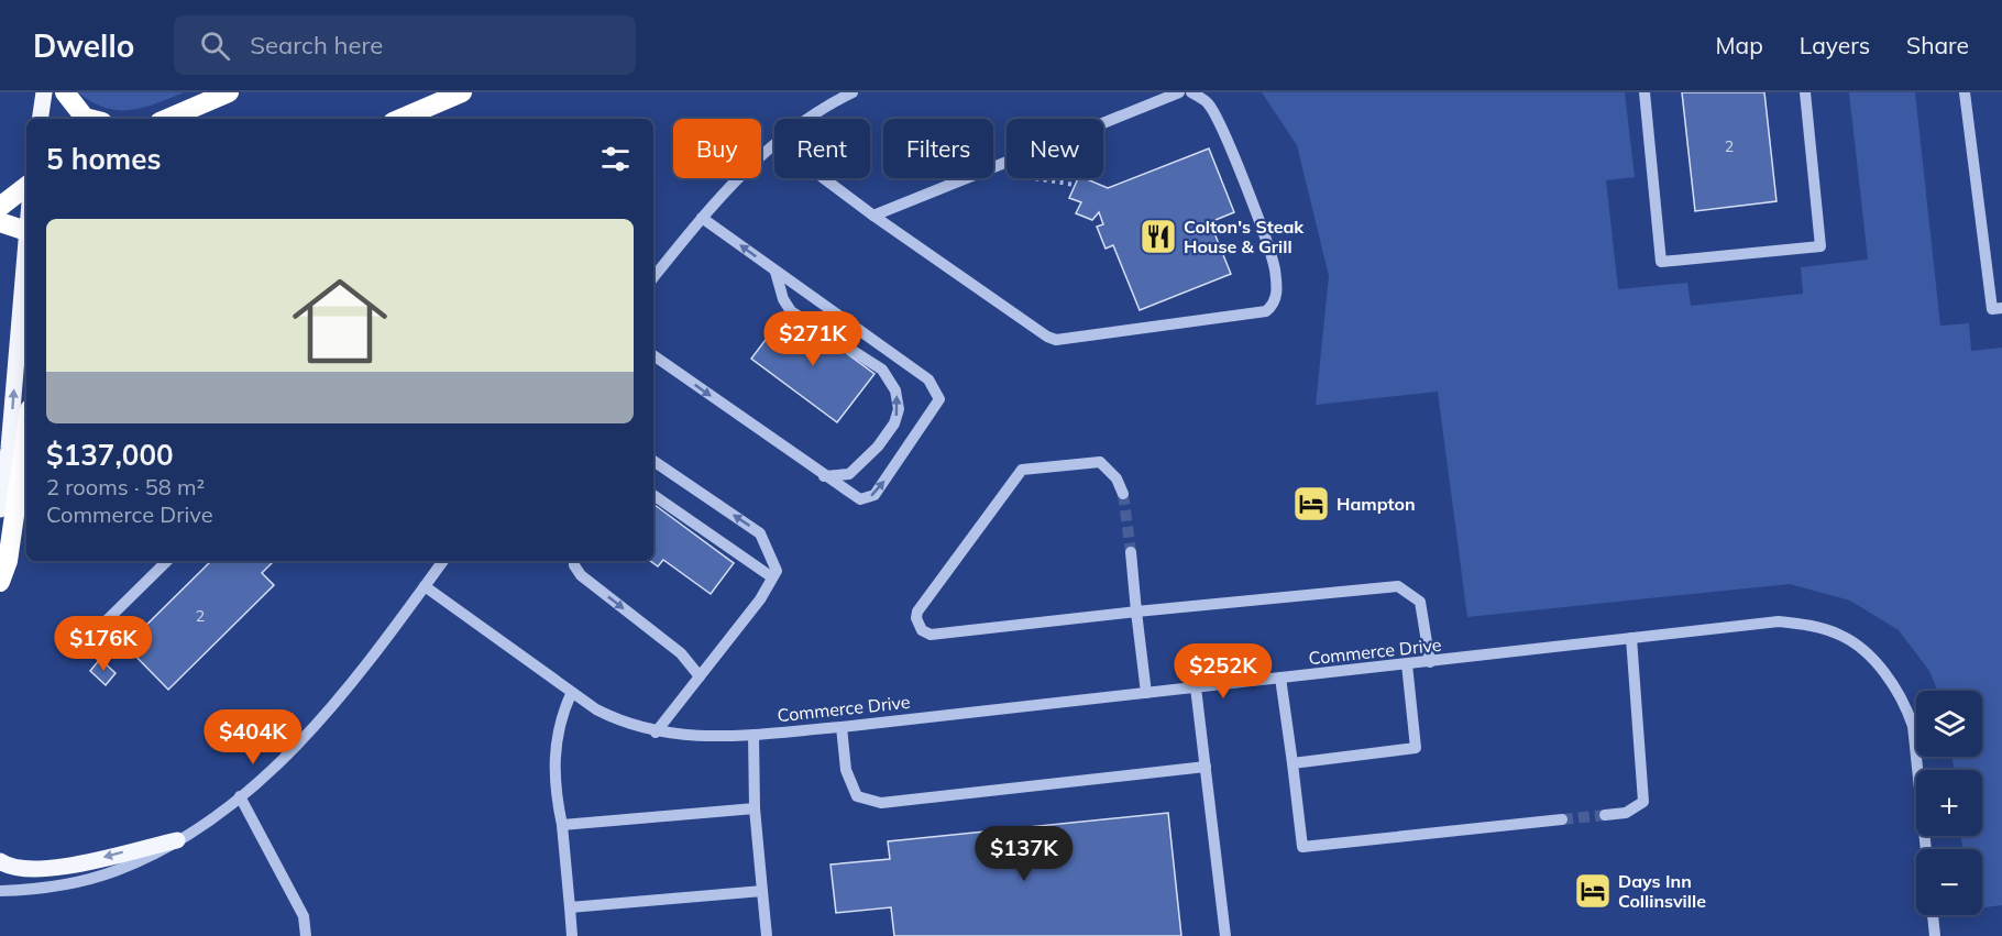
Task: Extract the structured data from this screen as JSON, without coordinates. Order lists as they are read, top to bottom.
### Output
{
  "streets": {
    "street": ["Commerce Drive"]
  },
  "places": {
    "restaurant": ["Colton's Steak House & Grill"],
    "hotel": ["Hampton", "Days Inn Collinsville"]
  },
  "house_numbers": ["2", "2"],
  "page": {
    "header": "Dwello",
    "search": "Search here",
    "nav": ["Map", "Layers", "Share"],
    "chip": [
      "Buy",
      "Rent",
      "Filters",
      "New"
    ],
    "heading": "5 homes",
    "list": [
      {
        "name": "$137,000",
        "note": "2 rooms · 58 m² · Commerce Drive"
      }
    ],
    "price": [
      "$271K",
      "$176K",
      "$252K",
      "$404K",
      "$137K"
    ],
    "map_buttons": ["+", "−"]
  }
}
